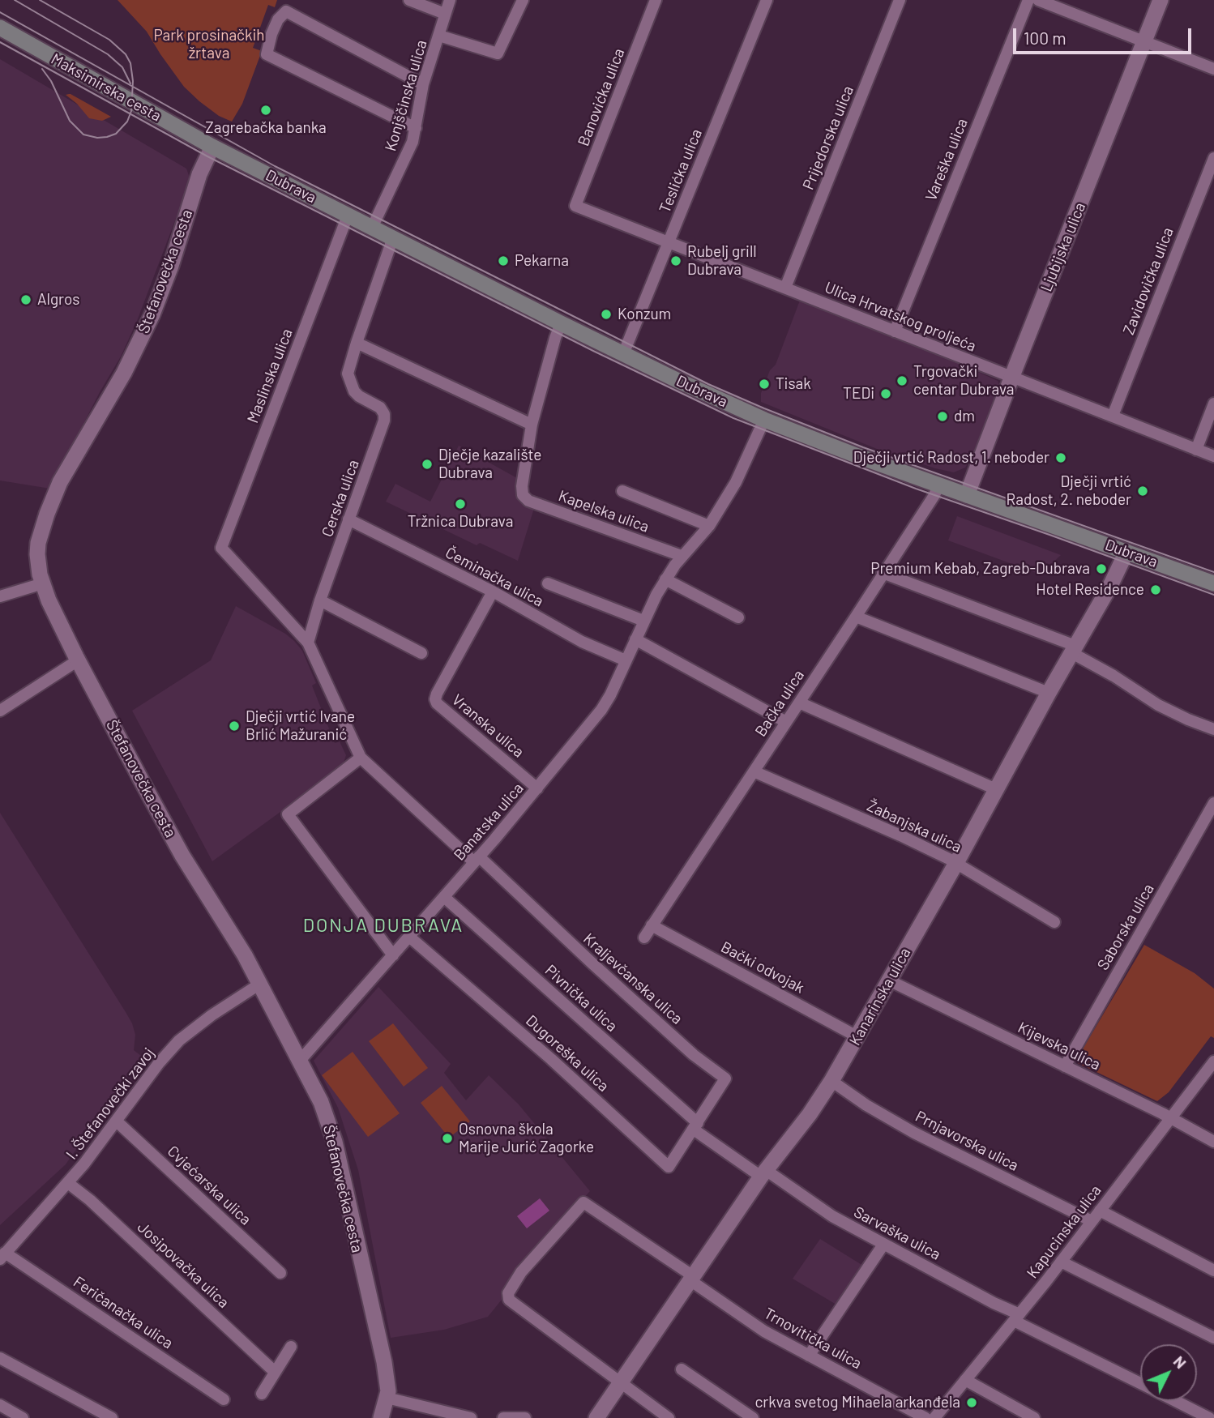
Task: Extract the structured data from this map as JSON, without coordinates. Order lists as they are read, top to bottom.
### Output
{
  "streets": {
    "main road": ["Maksimirska cesta", "Dubrava"],
    "street": [
      "Konjščinska ulica",
      "Banovićka ulica",
      "Prijedorska ulica",
      "Vareška ulica",
      "Teslićka ulica",
      "Ljubijska ulica",
      "Štefanovečka cesta",
      "Zavidovička ulica",
      "Ulica Hrvatskog proljeća",
      "Maslinska ulica",
      "Cerska ulica",
      "Kapelska ulica",
      "Čeminačka ulica",
      "Bačka ulica",
      "Vranska ulica",
      "Banatska ulica",
      "Žabanjska ulica",
      "Saborska ulica",
      "Bački odvojak",
      "Kraljevčanska ulica",
      "Kanarinska ulica",
      "Pivnička ulica",
      "Kijevska ulica",
      "Dugoreška ulica",
      "I. Štefanovečki zavoj",
      "Prnjavorska ulica",
      "Cvjećarska ulica",
      "Kapucinska ulica",
      "Sarvaška ulica",
      "Josipovačka ulica",
      "Feričanačka ulica",
      "Trnovitička ulica"
    ]
  },
  "crossings": [
    ["Maksimirska cesta", "Dubrava"],
    ["Maksimirska cesta", "Štefanovečka cesta"],
    ["Konjščinska ulica", "Dubrava"],
    ["Banovićka ulica", "Ulica Hrvatskog proljeća"],
    ["Prijedorska ulica", "Ulica Hrvatskog proljeća"],
    ["Vareška ulica", "Ulica Hrvatskog proljeća"],
    ["Teslićka ulica", "Dubrava"],
    ["Teslićka ulica", "Ulica Hrvatskog proljeća"],
    ["Dubrava", "Ljubijska ulica"],
    ["Dubrava", "Štefanovečka cesta"],
    ["Dubrava", "Maslinska ulica"],
    ["Dubrava", "Kapelska ulica"],
    ["Dubrava", "Bačka ulica"],
    ["Dubrava", "Banatska ulica"],
    ["Dubrava", "Kanarinska ulica"],
    ["Ljubijska ulica", "Ulica Hrvatskog proljeća"],
    ["Štefanovečka cesta", "Banatska ulica"],
    ["Štefanovečka cesta", "I. Štefanovečki zavoj"],
    ["Zavidovička ulica", "Ulica Hrvatskog proljeća"],
    ["Maslinska ulica", "Cerska ulica"],
    ["Cerska ulica", "Čeminačka ulica"],
    ["Kapelska ulica", "Banatska ulica"],
    ["Čeminačka ulica", "Vranska ulica"],
    ["Čeminačka ulica", "Banatska ulica"],
    ["Bačka ulica", "Žabanjska ulica"],
    ["Bačka ulica", "Bački odvojak"],
    ["Vranska ulica", "Banatska ulica"],
    ["Banatska ulica", "Kraljevčanska ulica"],
    ["Banatska ulica", "Pivnička ulica"],
    ["Banatska ulica", "Dugoreška ulica"],
    ["Žabanjska ulica", "Kanarinska ulica"],
    ["Saborska ulica", "Kijevska ulica"],
    ["Bački odvojak", "Kanarinska ulica"],
    ["Kraljevčanska ulica", "Pivnička ulica"],
    ["Kraljevčanska ulica", "Dugoreška ulica"],
    ["Kanarinska ulica", "Pivnička ulica"],
    ["Kanarinska ulica", "Kijevska ulica"],
    ["Kanarinska ulica", "Prnjavorska ulica"],
    ["Kanarinska ulica", "Sarvaška ulica"],
    ["Kanarinska ulica", "Trnovitička ulica"],
    ["Pivnička ulica", "Dugoreška ulica"],
    ["Pivnička ulica", "Sarvaška ulica"],
    ["Kijevska ulica", "Kapucinska ulica"],
    ["I. Štefanovečki zavoj", "Cvjećarska ulica"],
    ["I. Štefanovečki zavoj", "Josipovačka ulica"],
    ["I. Štefanovečki zavoj", "Feričanačka ulica"],
    ["Prnjavorska ulica", "Kapucinska ulica"],
    ["Kapucinska ulica", "Sarvaška ulica"]
  ],
  "districts": ["DONJA DUBRAVA"],
  "parks": ["Park prosinačkih žrtava"],
  "places": [
    "Zagrebačka banka",
    "Pekarna",
    "Rubelj grill Dubrava",
    "Algros",
    "Konzum",
    "Trgovački centar Dubrava",
    "Tisak",
    "TEDi",
    "dm",
    "Dječji vrtić Radost, 1. neboder",
    "Dječje kazalište Dubrava",
    "Dječji vrtić Radost, 2. neboder",
    "Tržnica Dubrava",
    "Premium Kebab, Zagreb-Dubrava",
    "Hotel Residence",
    "Dječji vrtić Ivane Brlić Mažuranić",
    "Osnovna škola Marije Jurić Zagorke",
    "crkva svetog Mihaela arkanđela"
  ],
  "scale_bar": "100 m",
  "north": "top right"
}
